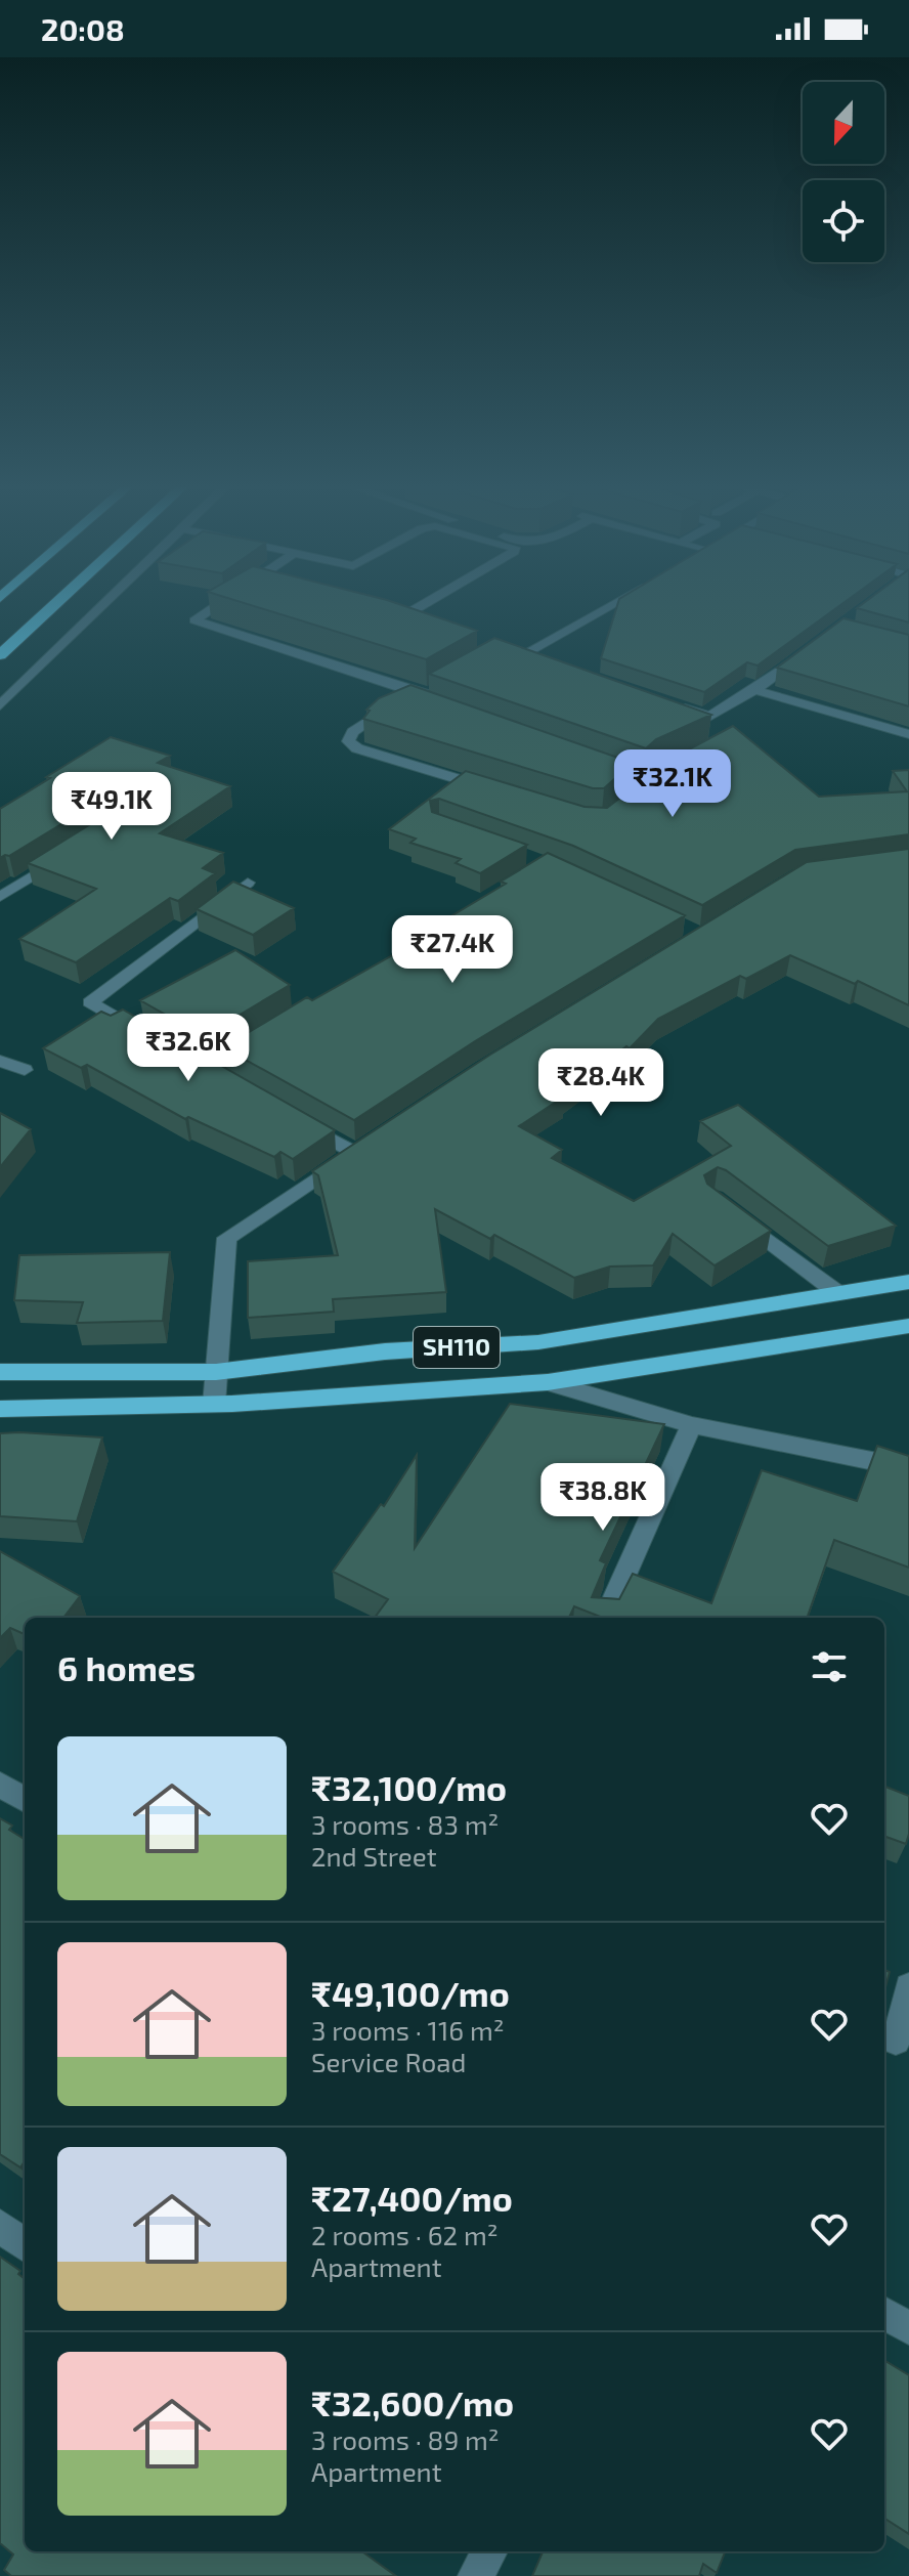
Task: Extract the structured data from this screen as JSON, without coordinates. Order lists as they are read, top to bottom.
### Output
{
  "streets": {
    "main road": ["SH110"]
  },
  "north": "bottom",
  "page": {
    "status": "20:08",
    "price": [
      "₹32.1K",
      "₹49.1K",
      "₹27.4K",
      "₹32.6K",
      "₹28.4K",
      "₹38.8K"
    ],
    "heading": "6 homes",
    "list": [
      {
        "name": "₹32,100/mo",
        "note": "3 rooms · 83 m² · 2nd Street"
      },
      {
        "name": "₹49,100/mo",
        "note": "3 rooms · 116 m² · Service Road"
      },
      {
        "name": "₹27,400/mo",
        "note": "2 rooms · 62 m² · Apartment"
      },
      {
        "name": "₹32,600/mo",
        "note": "3 rooms · 89 m² · Apartment"
      }
    ]
  }
}
